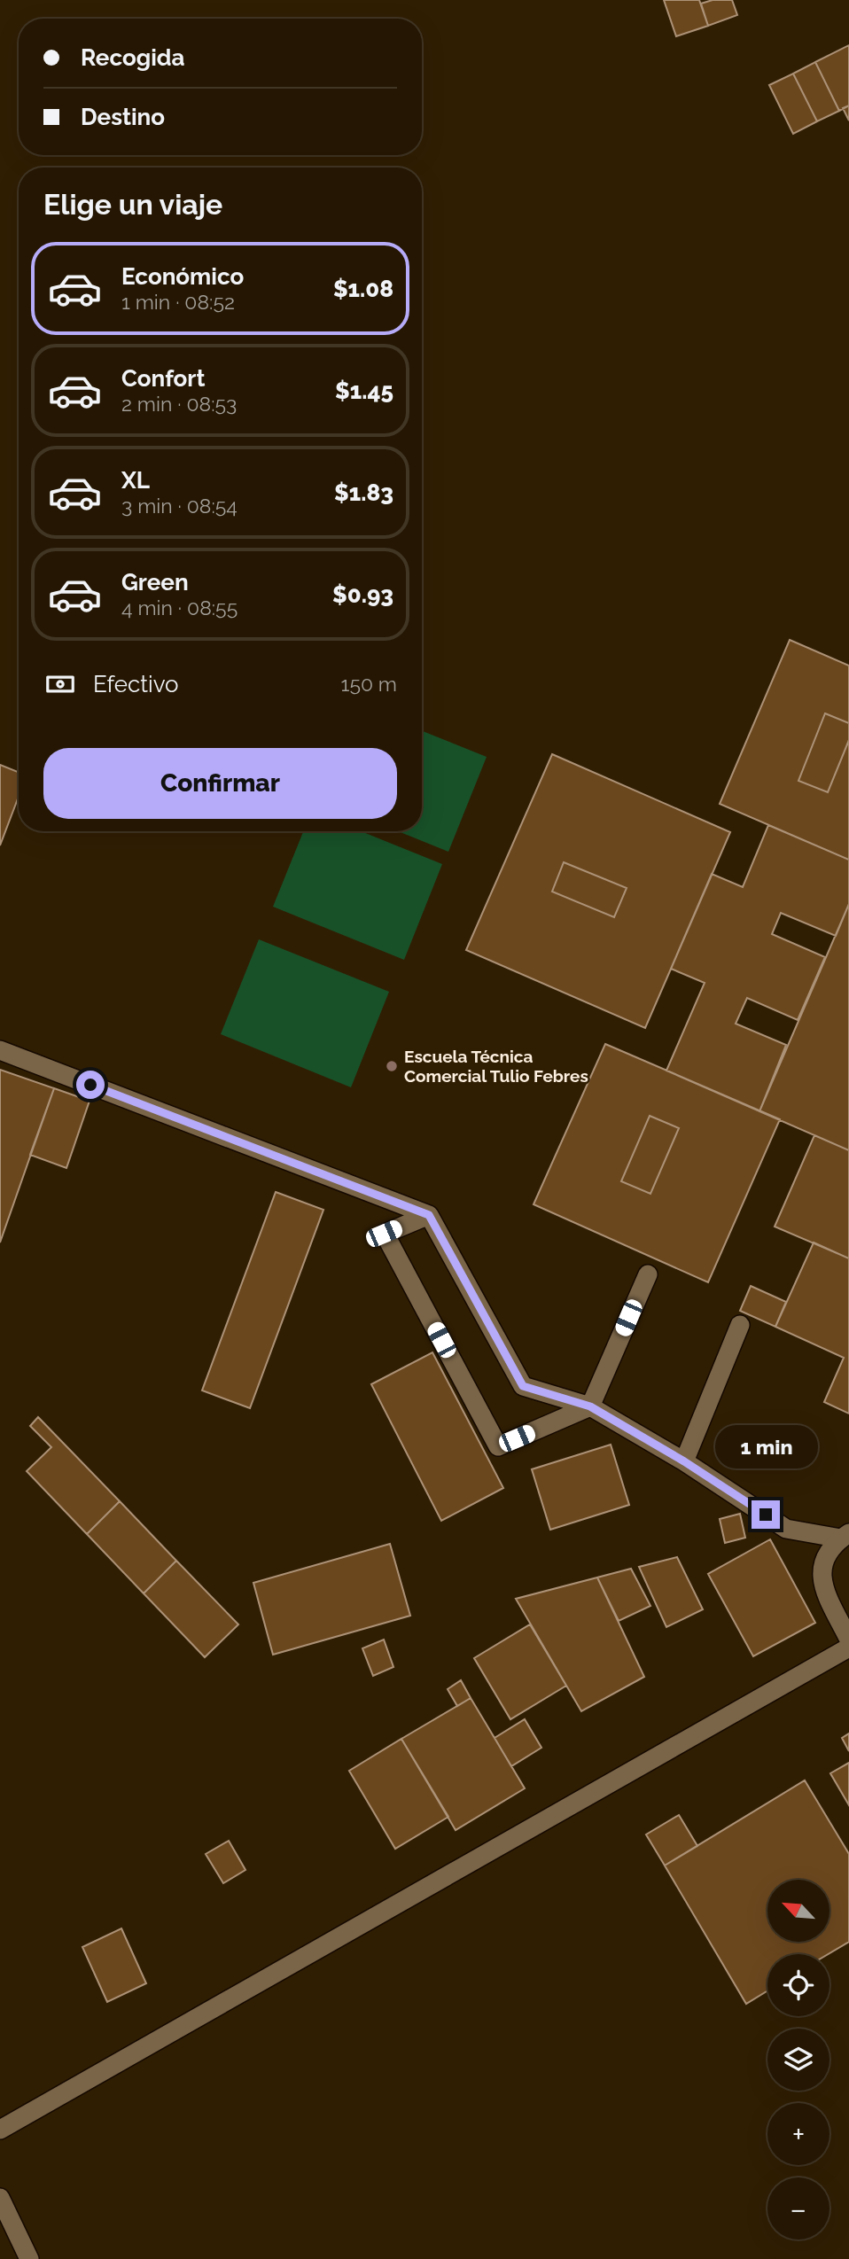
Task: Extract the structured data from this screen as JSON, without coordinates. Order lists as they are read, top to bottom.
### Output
{
  "places": ["Escuela Técnica Comercial Tulio Febres"],
  "north": "top left",
  "page": {
    "banner": ["Recogida", "Destino"],
    "heading": "Elige un viaje",
    "list": [
      {
        "name": "Económico",
        "note": "1 min · 08:52",
        "value": "$1.08"
      },
      {
        "name": "Confort",
        "note": "2 min · 08:53",
        "value": "$1.45"
      },
      {
        "name": "XL",
        "note": "3 min · 08:54",
        "value": "$1.83"
      },
      {
        "name": "Green",
        "note": "4 min · 08:55",
        "value": "$0.93"
      }
    ],
    "pay": ["Efectivo", "150 m"],
    "buttons": "Confirmar",
    "bubble": "1 min",
    "map_buttons": ["+", "−"]
  }
}
